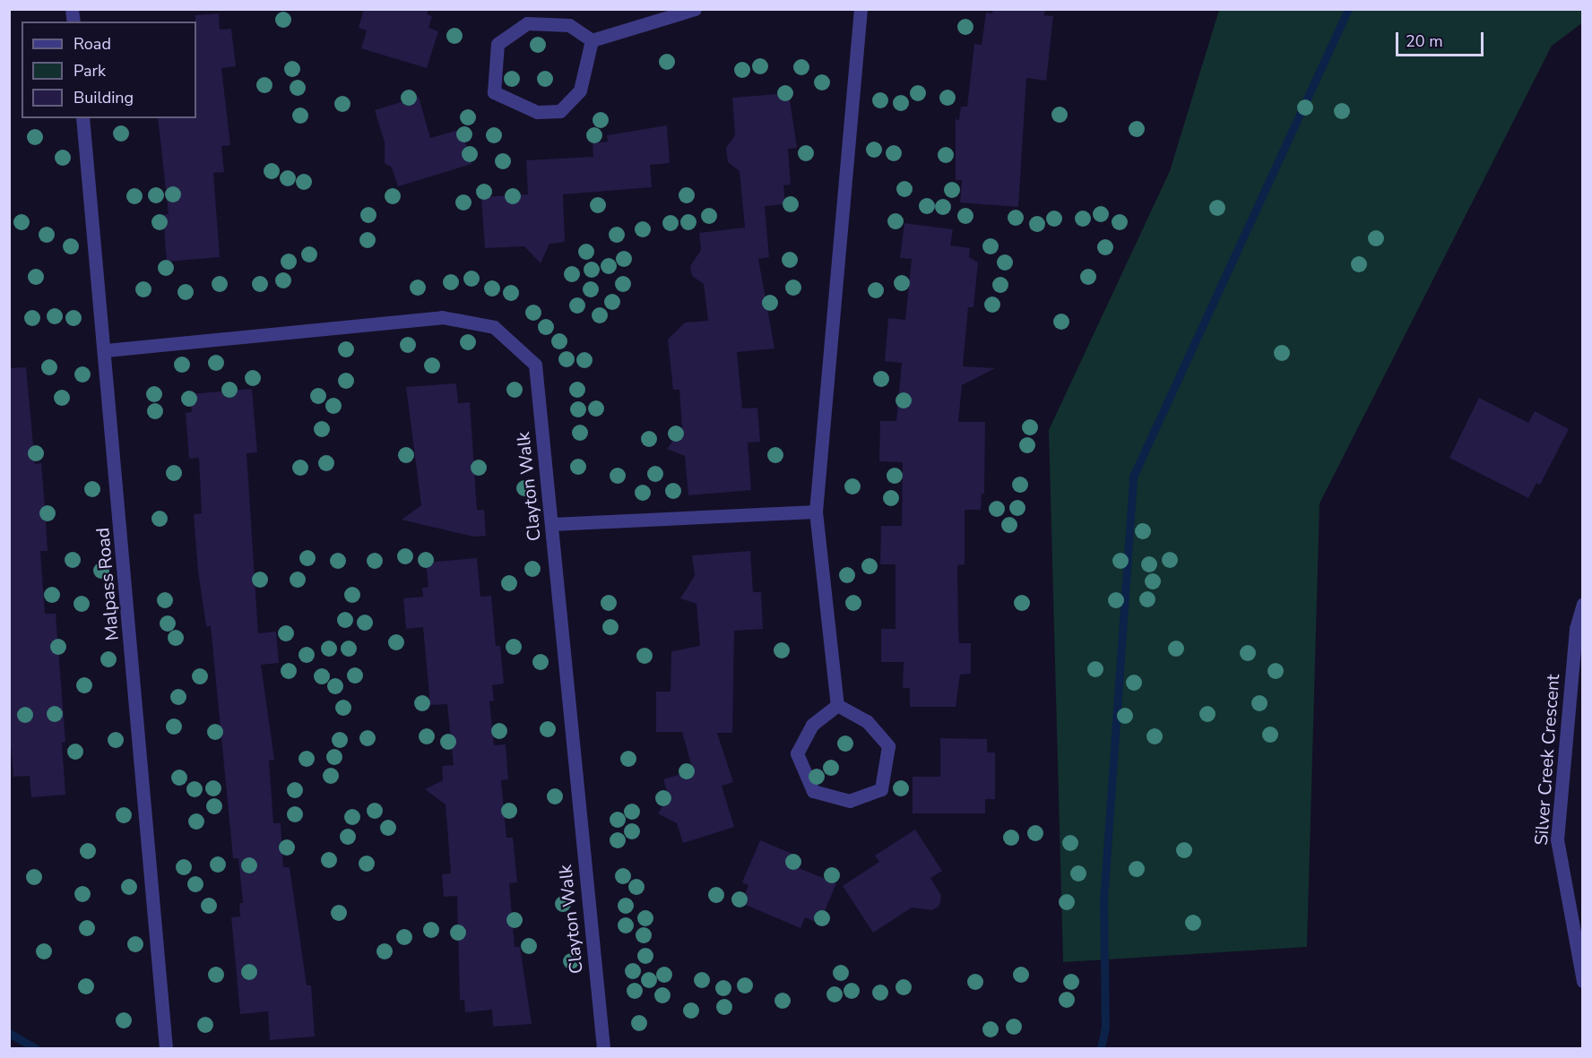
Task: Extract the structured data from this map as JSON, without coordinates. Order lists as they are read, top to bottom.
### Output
{
  "streets": {
    "street": ["Clayton Walk", "Malpass Road", "Silver Creek Crescent"]
  },
  "crossings": [
    ["Clayton Walk", "Malpass Road"]
  ],
  "legend": ["Road", "Park", "Building"],
  "scale_bar": "20 m"
}
